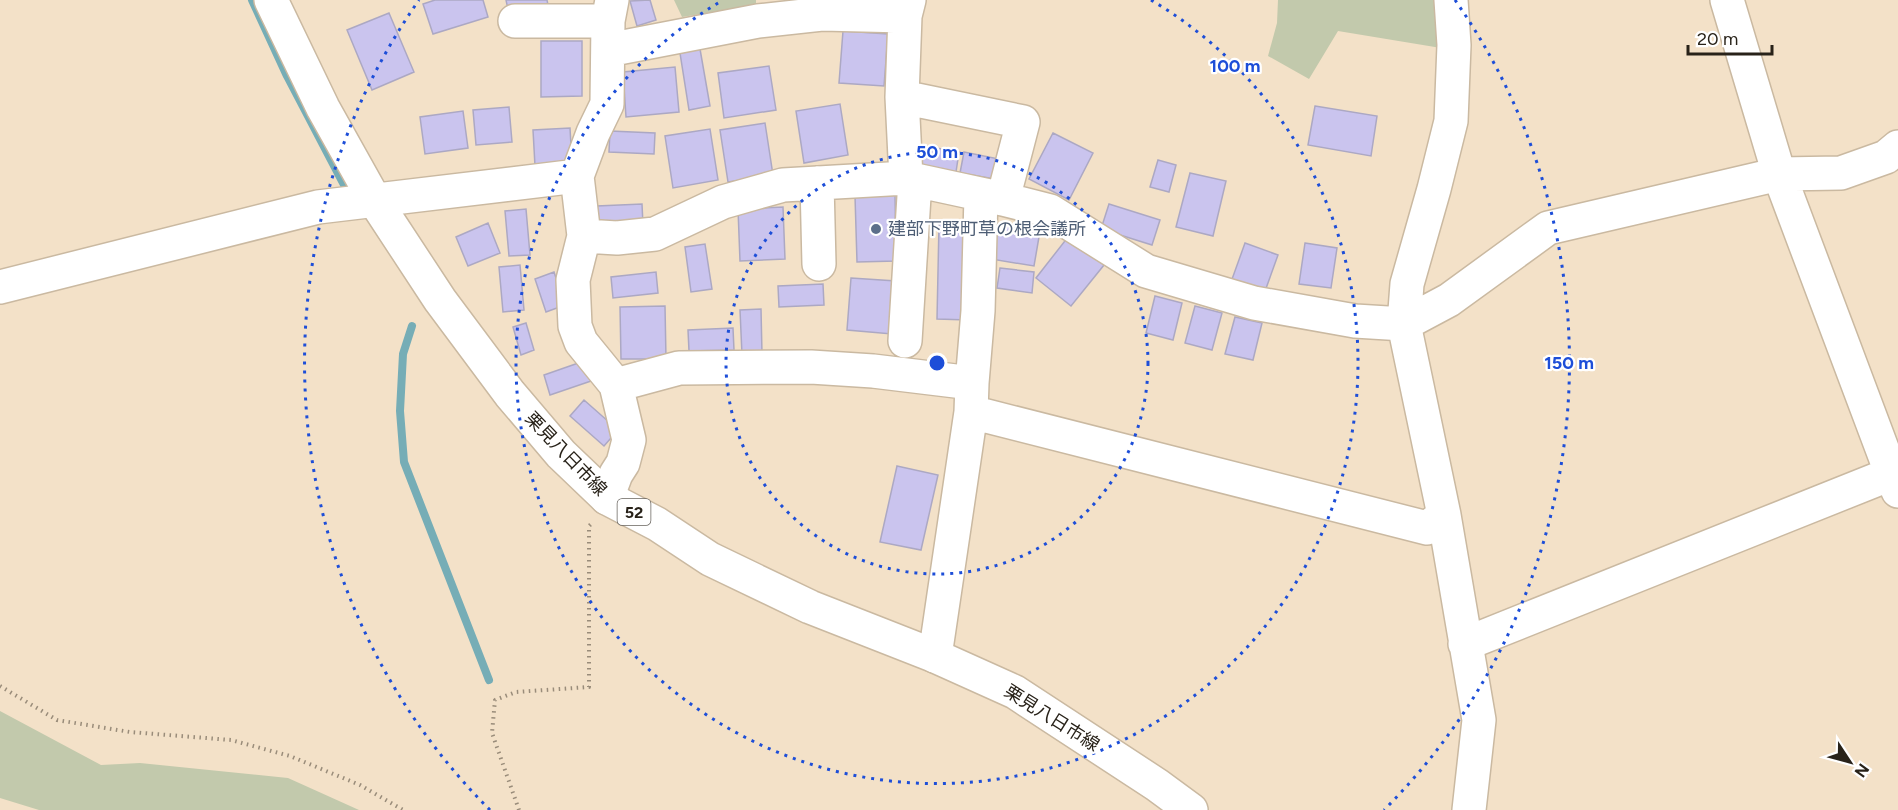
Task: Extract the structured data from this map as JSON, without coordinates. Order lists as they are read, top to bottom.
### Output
{
  "streets": {
    "street": ["栗見八日市線", "52"]
  },
  "places": ["建部下野町草の根会議所"],
  "scale_bar": "20 m",
  "north": "bottom right",
  "rings": ["100 m", "50 m", "150 m"]
}
